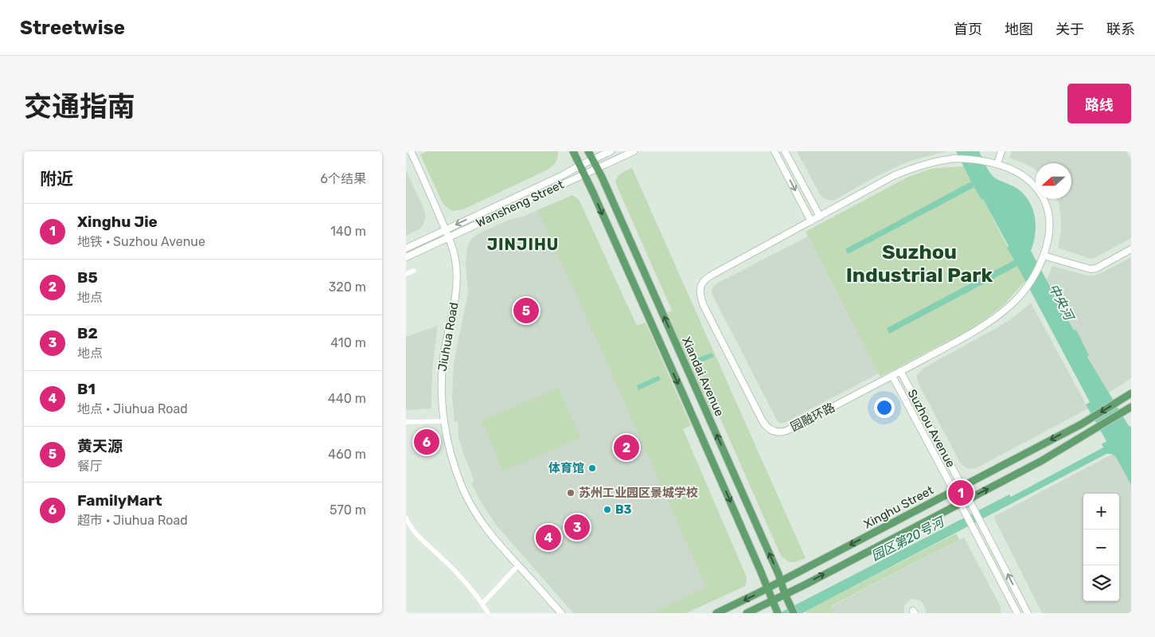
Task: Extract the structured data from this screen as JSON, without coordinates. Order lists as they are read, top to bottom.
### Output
{
  "streets": {
    "main road": ["Xiandai Avenue", "Xinghu Street"],
    "street": [
      "Wansheng Street",
      "Jiuhua Road",
      "园融环路",
      "Suzhou Avenue"
    ]
  },
  "crossings": [
    ["Wansheng Street", "Jiuhua Road"],
    ["Wansheng Street", "Xiandai Avenue"],
    ["Xiandai Avenue", "Xinghu Street"],
    ["园融环路", "Suzhou Avenue"],
    ["Suzhou Avenue", "Xinghu Street"]
  ],
  "districts": ["JINJIHU", "Suzhou Industrial Park"],
  "water": ["中央河", "园区第20号河"],
  "places": ["体育馆", "苏州工业园区景城学校", "B3"],
  "north": "left",
  "page": {
    "header": "Streetwise",
    "nav": [
      "首页",
      "地图",
      "关于",
      "联系"
    ],
    "title": "交通指南",
    "buttons": "路线",
    "heading": ["附近", "6个结果"],
    "list": [
      {
        "mark": "1",
        "name": "Xinghu Jie",
        "note": "地铁 · Suzhou Avenue",
        "value": "140 m"
      },
      {
        "mark": "2",
        "name": "B5",
        "note": "地点",
        "value": "320 m"
      },
      {
        "mark": "3",
        "name": "B2",
        "note": "地点",
        "value": "410 m"
      },
      {
        "mark": "4",
        "name": "B1",
        "note": "地点 · Jiuhua Road",
        "value": "440 m"
      },
      {
        "mark": "5",
        "name": "黄天源",
        "note": "餐厅",
        "value": "460 m"
      },
      {
        "mark": "6",
        "name": "FamilyMart",
        "note": "超市 · Jiuhua Road",
        "value": "570 m"
      }
    ],
    "pins": [
      "5",
      "6",
      "2",
      "1",
      "3",
      "4"
    ],
    "map_buttons": ["+", "−"]
  }
}
